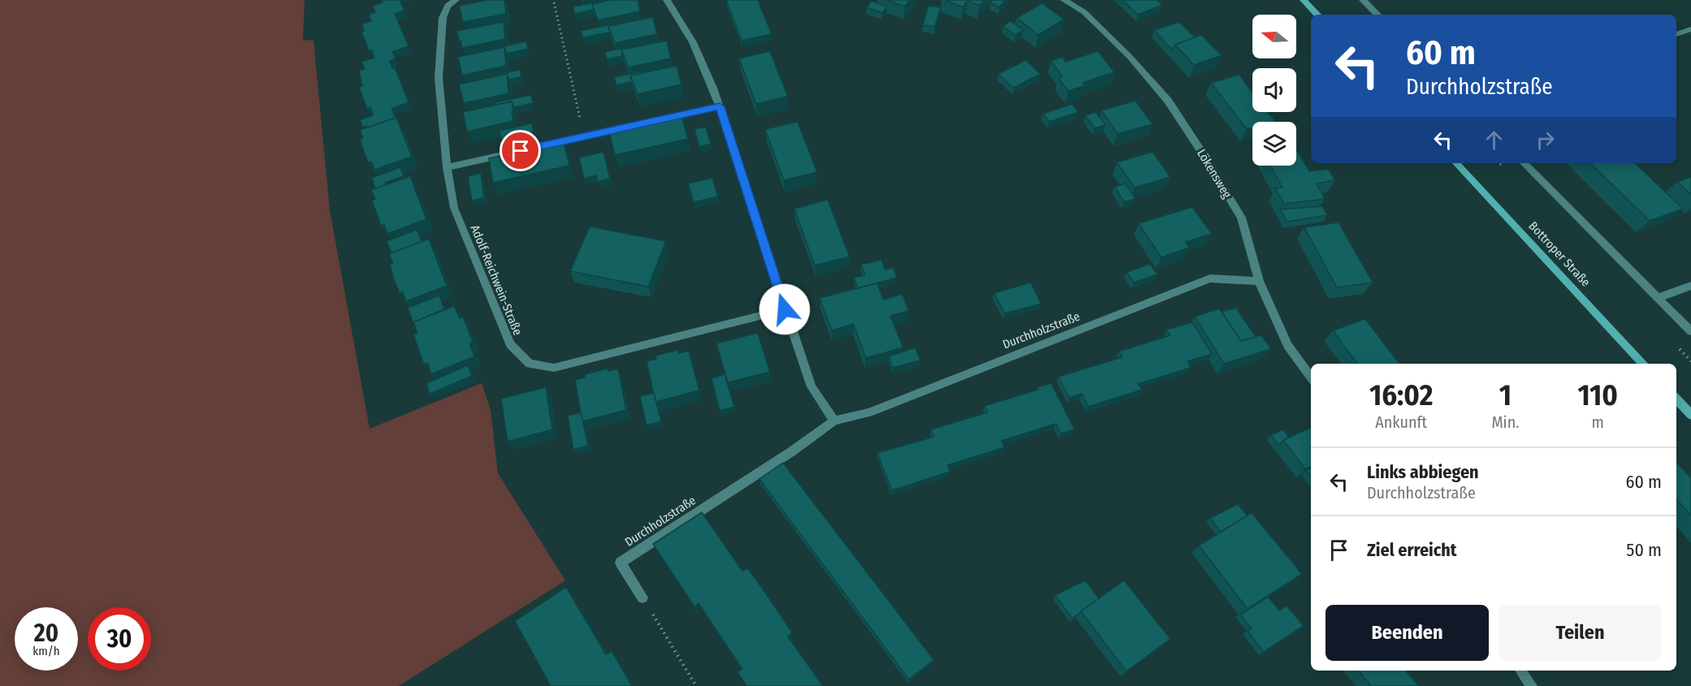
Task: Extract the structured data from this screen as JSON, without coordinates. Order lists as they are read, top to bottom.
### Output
{
  "streets": {
    "main road": ["Bottroper Straße"],
    "street": ["Lökensweg", "Adolf-Reichwein-Straße", "Durchholzstraße"]
  },
  "crossings": [
    ["Lökensweg", "Durchholzstraße"]
  ],
  "north": "left",
  "page": {
    "turn": ["60 m", "Durchholzstraße"],
    "eta": [
      "16:02",
      "Ankunft",
      "1",
      "Min.",
      "110",
      "m"
    ],
    "list": [
      {
        "name": "Links abbiegen",
        "note": "Durchholzstraße",
        "value": "60 m"
      },
      {
        "name": "Ziel erreicht",
        "value": "50 m"
      }
    ],
    "buttons": ["Beenden", "Teilen"],
    "speed": "20 km/h",
    "limit": "30"
  }
}
